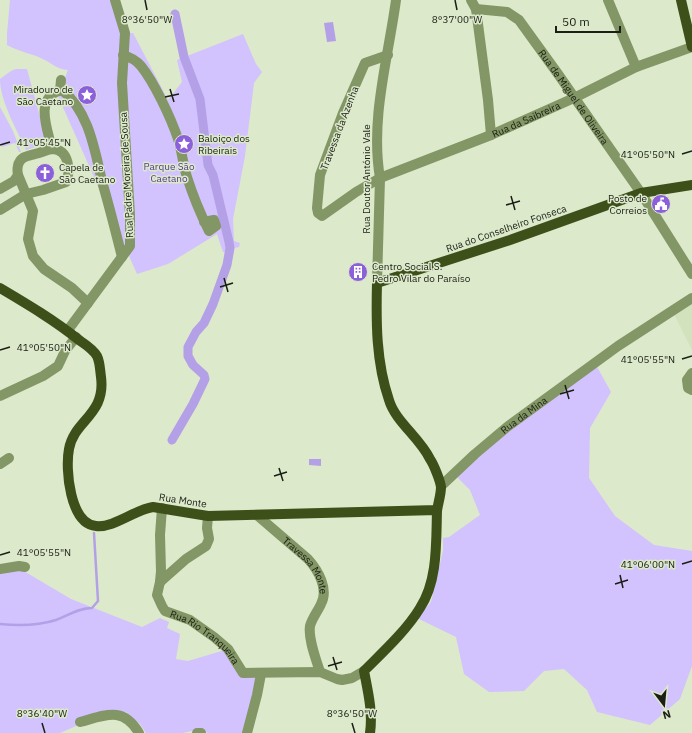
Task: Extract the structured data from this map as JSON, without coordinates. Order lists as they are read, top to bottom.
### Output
{
  "streets": {
    "main road": ["Rua Doutor António Vale", "Rua do Conselheiro Fonseca", "Rua Monte"],
    "street": [
      "Rua de Miguel de Oliveira",
      "Rua da Saibreira",
      "Travessa da Azenha",
      "Rua Padre Moreira de Sousa",
      "Rua da Mina",
      "Travessa Monte",
      "Rua Rio Tranqueira"
    ]
  },
  "crossings": [
    ["Rua de Miguel de Oliveira", "Rua da Saibreira"],
    ["Rua de Miguel de Oliveira", "Rua do Conselheiro Fonseca"],
    ["Rua da Saibreira", "Travessa da Azenha"],
    ["Rua da Saibreira", "Rua Doutor António Vale"],
    ["Travessa da Azenha", "Rua Doutor António Vale"],
    ["Rua Padre Moreira de Sousa", "Rua Monte"],
    ["Rua Doutor António Vale", "Rua do Conselheiro Fonseca"],
    ["Rua Doutor António Vale", "Rua da Mina"],
    ["Rua Monte", "Travessa Monte"],
    ["Rua Monte", "Rua Rio Tranqueira"],
    ["Travessa Monte", "Rua Rio Tranqueira"]
  ],
  "parks": ["Parque São Caetano"],
  "places": {
    "place": ["Miradouro de São Caetano", "Baloiço dos Ribeirais"],
    "church": ["Capela de São Caetano"],
    "public building": ["Posto de Correios"],
    "building": ["Centro Social S. Pedro Vilar do Paraíso"]
  },
  "scale_bar": "50 m",
  "north": "bottom",
  "coordinates": [
    "8°36'50\"W",
    "8°37'00\"W",
    "41°05'45\"N",
    "41°05'50\"N",
    "41°05'55\"N",
    "41°06'00\"N",
    "8°36'40\"W"
  ]
}
